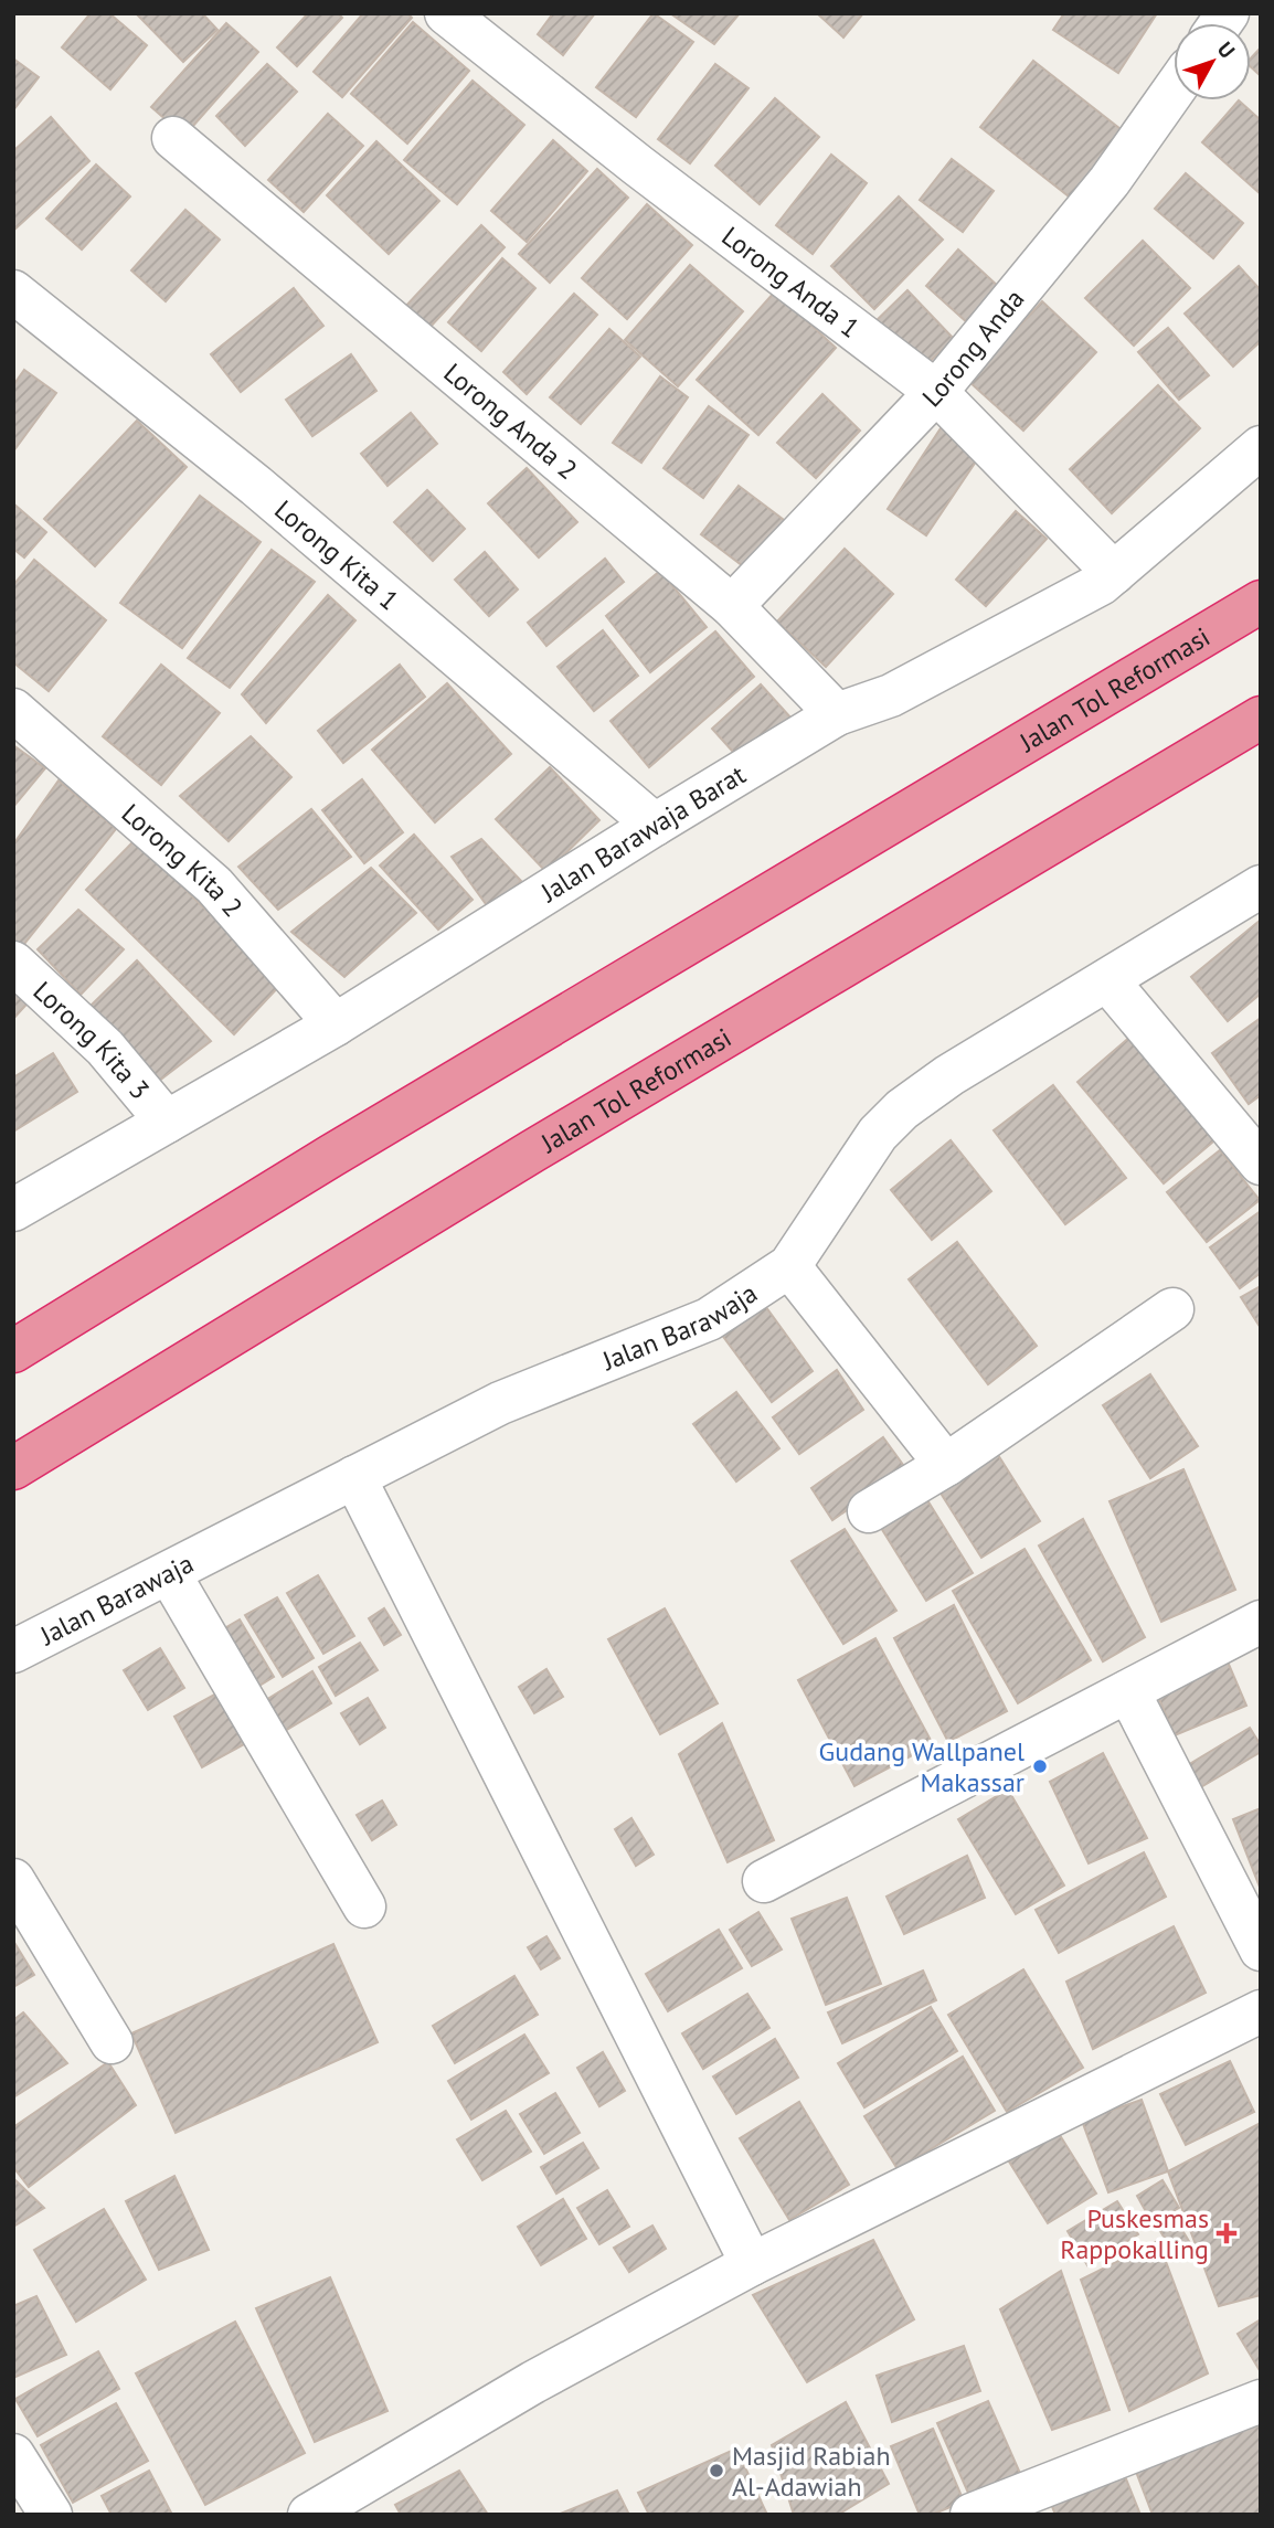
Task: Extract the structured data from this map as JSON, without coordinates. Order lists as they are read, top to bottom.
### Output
{
  "streets": {
    "highway": ["Jalan Tol Reformasi"],
    "street": [
      "Lorong Anda 1",
      "Lorong Anda",
      "Lorong Anda 2",
      "Lorong Kita 1",
      "Jalan Barawaja Barat",
      "Lorong Kita 2",
      "Lorong Kita 3",
      "Jalan Barawaja"
    ]
  },
  "crossings": [
    ["Lorong Anda 1", "Lorong Anda"],
    ["Lorong Anda 1", "Jalan Barawaja Barat"],
    ["Lorong Anda", "Lorong Anda 2"],
    ["Lorong Anda 2", "Jalan Barawaja Barat"],
    ["Lorong Kita 1", "Jalan Barawaja Barat"],
    ["Jalan Barawaja Barat", "Lorong Kita 2"],
    ["Jalan Barawaja Barat", "Lorong Kita 3"]
  ],
  "places": {
    "other": ["Gudang Wallpanel Makassar", "Masjid Rabiah Al-Adawiah"],
    "health": ["Puskesmas Rappokalling"]
  },
  "north": "top right"
}
